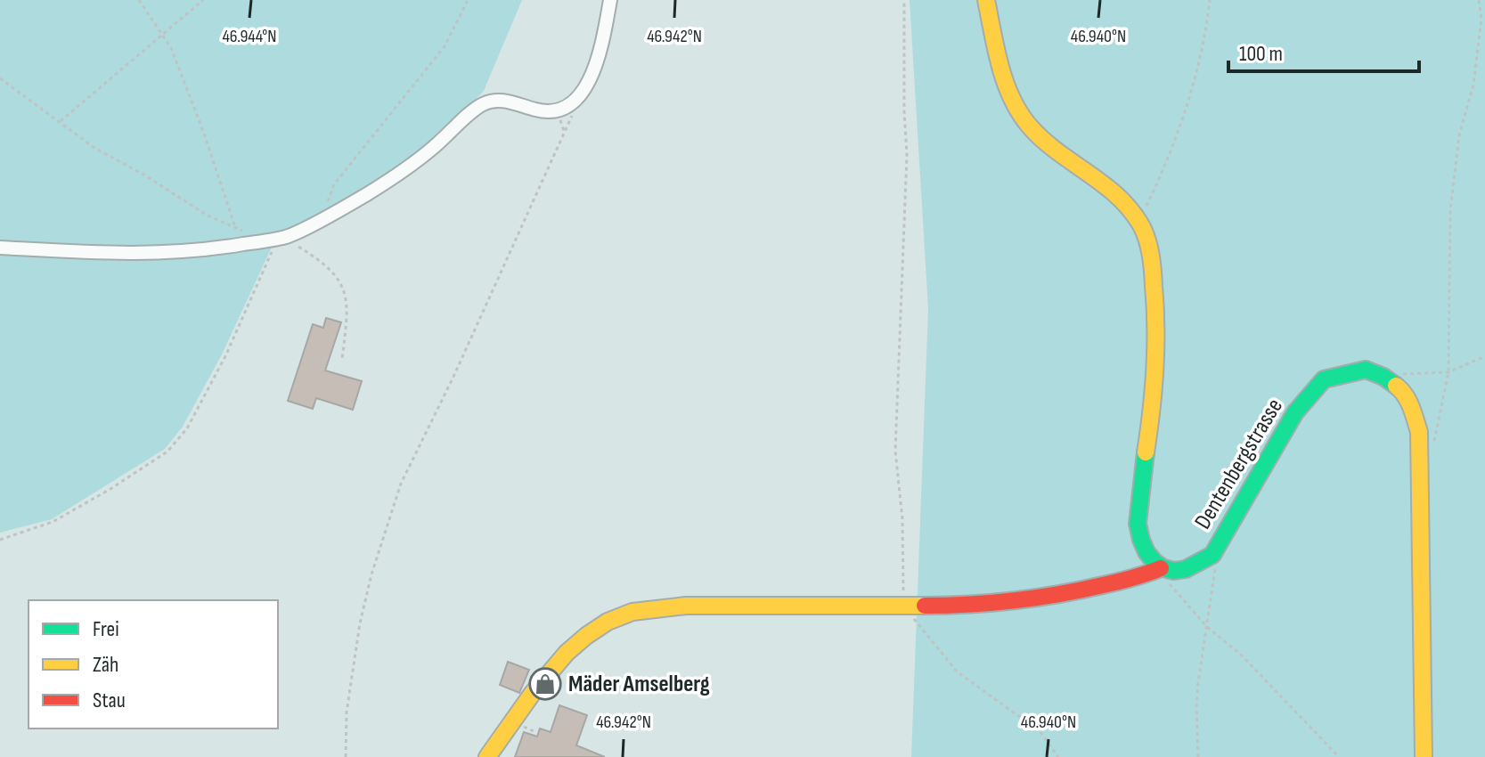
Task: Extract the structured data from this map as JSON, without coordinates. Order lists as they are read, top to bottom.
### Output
{
  "streets": {
    "street": ["Dentenbergstrasse"]
  },
  "places": {
    "shop": ["Mäder Amselberg"]
  },
  "legend": ["Frei", "Zäh", "Stau"],
  "scale_bar": "100 m",
  "coordinates": ["46.944°N", "46.942°N", "46.940°N"]
}
